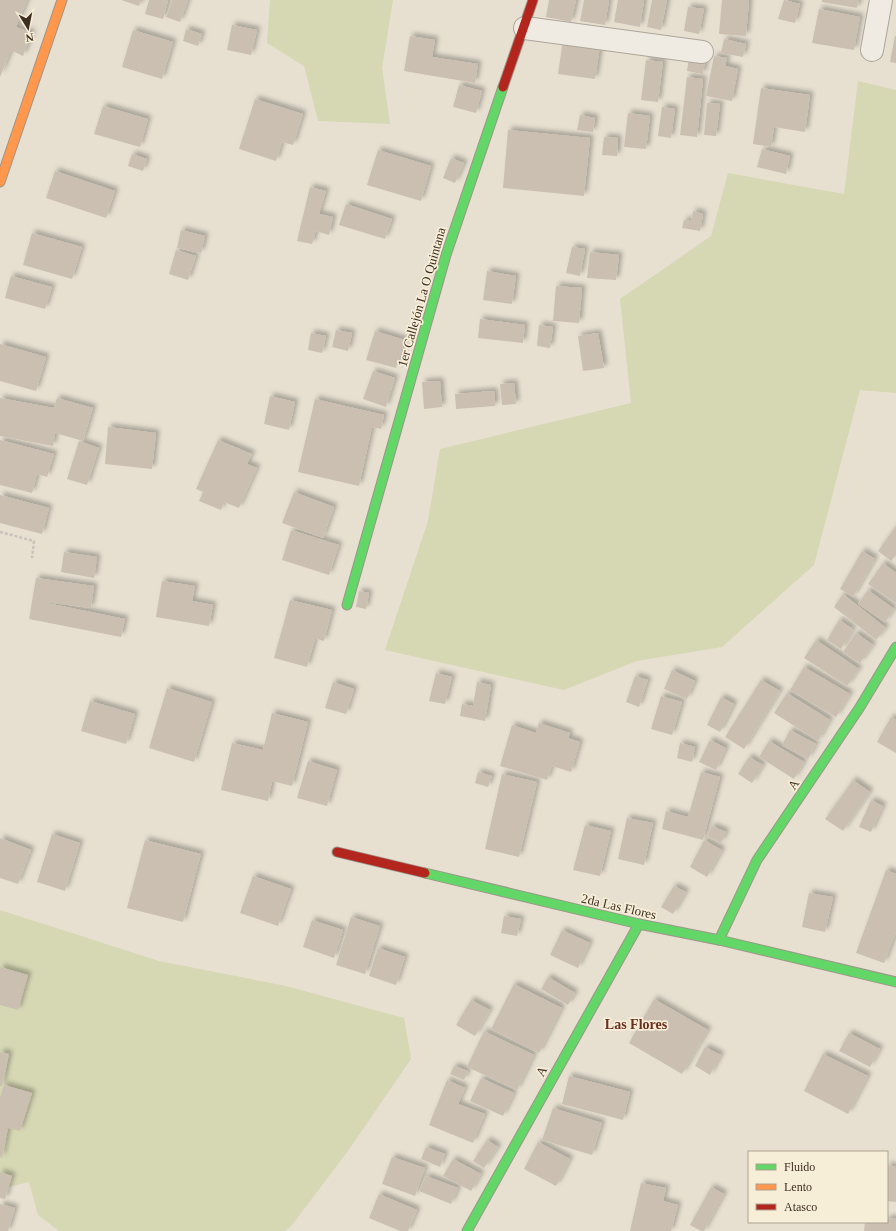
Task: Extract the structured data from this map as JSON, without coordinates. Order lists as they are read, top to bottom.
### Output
{
  "streets": {
    "street": ["1er Callejón La O Quintana", "A", "2da Las Flores"]
  },
  "crossings": [
    ["A", "2da Las Flores"]
  ],
  "districts": ["Las Flores"],
  "legend": ["Fluido", "Lento", "Atasco"],
  "north": "bottom"
}
